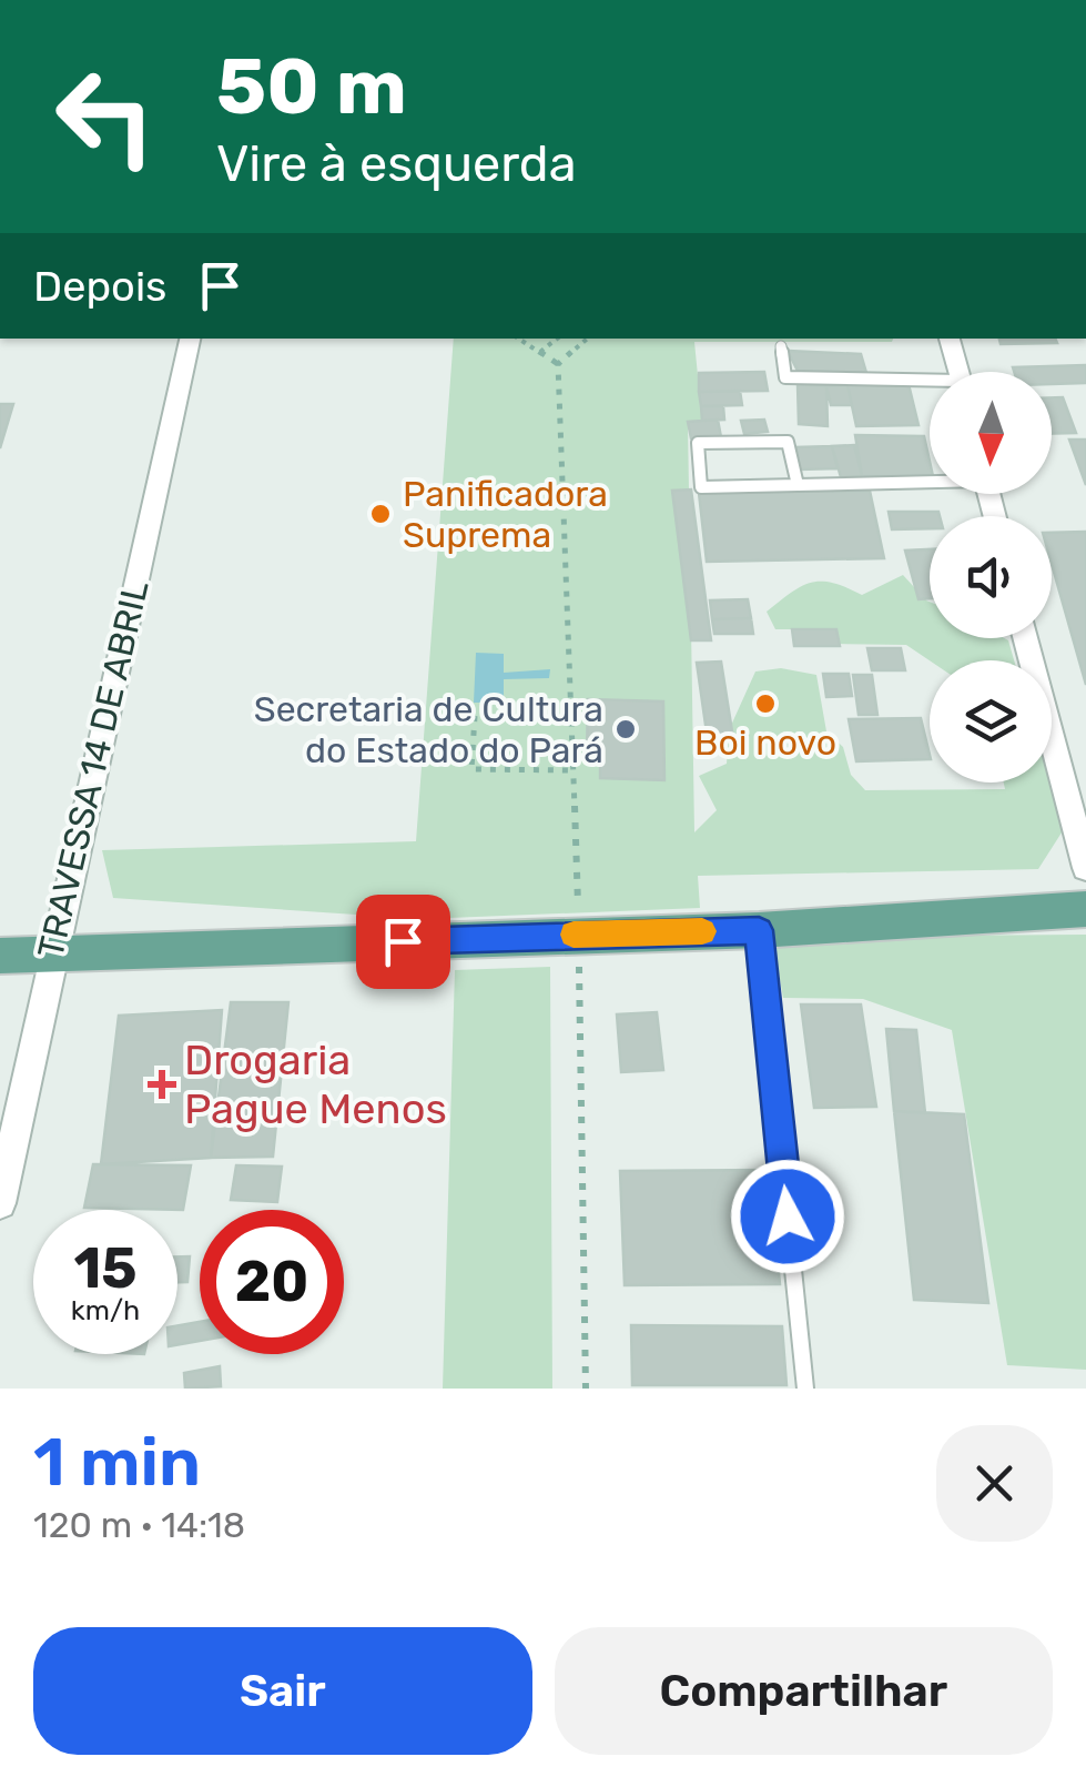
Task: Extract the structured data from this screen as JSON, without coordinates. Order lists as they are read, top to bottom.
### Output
{
  "streets": {
    "street": ["TRAVESSA 14 DE ABRIL"]
  },
  "places": {
    "other": ["Panificadora Suprema", "Boi novo", "Secretaria de Cultura do Estado do Pará"],
    "health": ["Drogaria Pague Menos"]
  },
  "north": "bottom",
  "page": {
    "turn": ["50 m", "Vire à esquerda"],
    "then": "Depois",
    "speed": "15 km/h",
    "limit": "20",
    "heading": ["1 min", "120 m · 14:18"],
    "buttons": ["Sair", "Compartilhar"]
  }
}
